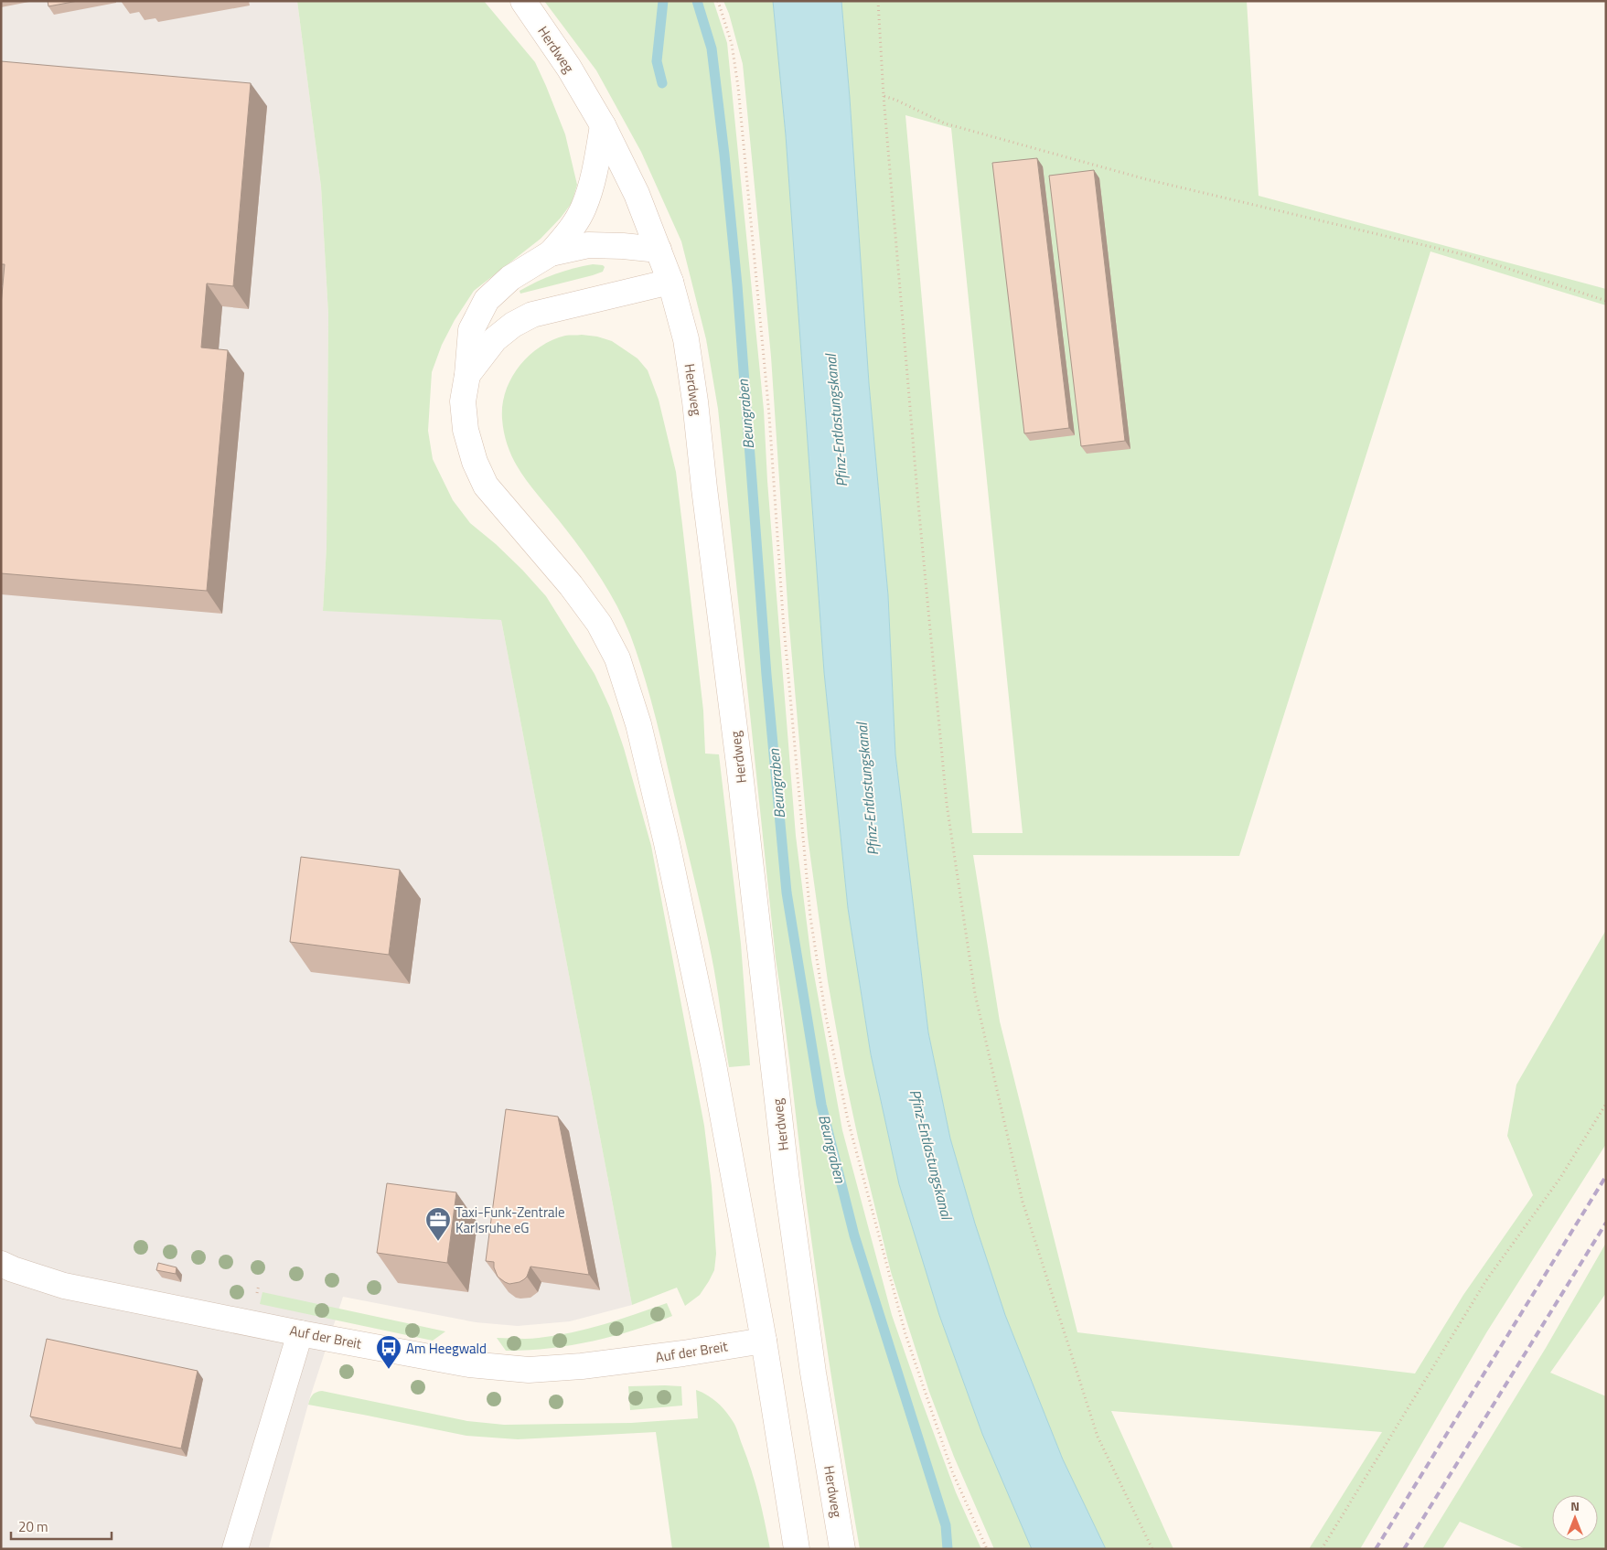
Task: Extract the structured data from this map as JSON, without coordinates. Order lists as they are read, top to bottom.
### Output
{
  "streets": {
    "street": ["Herdweg", "Auf der Breit"]
  },
  "water": ["Beungraben", "Pfinz-Entlastungskanal"],
  "places": {
    "office": ["Taxi-Funk-Zentrale Karlsruhe eG"],
    "bus stop": ["Am Heegwald"]
  },
  "scale_bar": "20 m",
  "north": "top"
}
